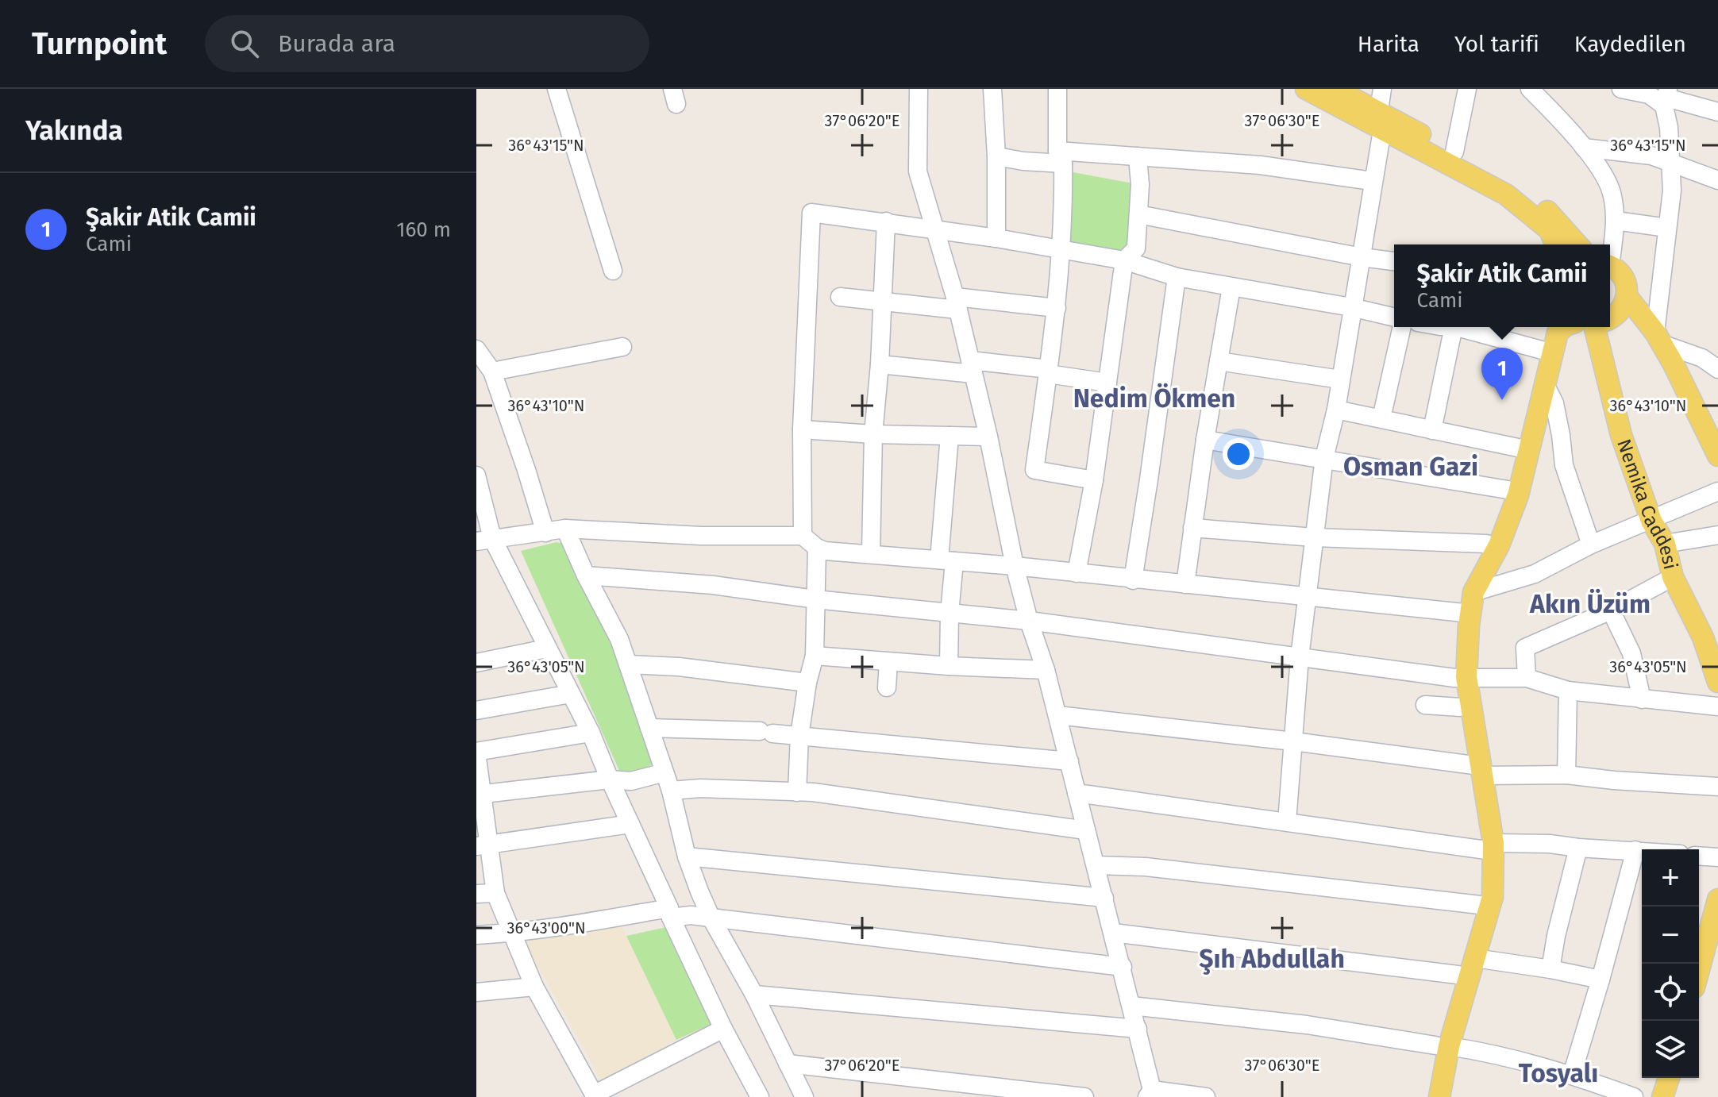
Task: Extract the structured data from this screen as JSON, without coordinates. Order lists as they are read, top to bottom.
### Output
{
  "streets": {
    "main road": ["Nemika Caddesi"]
  },
  "districts": [
    "Nedim Ökmen",
    "Osman Gazi",
    "Akın Üzüm",
    "Şıh Abdullah",
    "Tosyalı"
  ],
  "page": {
    "header": "Turnpoint",
    "search": "Burada ara",
    "nav": ["Harita", "Yol tarifi", "Kaydedilen"],
    "heading": "Yakında",
    "list": [
      {
        "mark": "1",
        "name": "Şakir Atik Camii",
        "note": "Cami",
        "value": "160 m"
      }
    ],
    "popup": ["Şakir Atik Camii", "Cami"],
    "pins": "1",
    "map_buttons": ["+", "−"]
  },
  "coordinates": [
    "37°06'20\"E",
    "37°06'30\"E",
    "36°43'15\"N",
    "36°43'10\"N",
    "36°43'05\"N",
    "36°43'00\"N"
  ]
}
